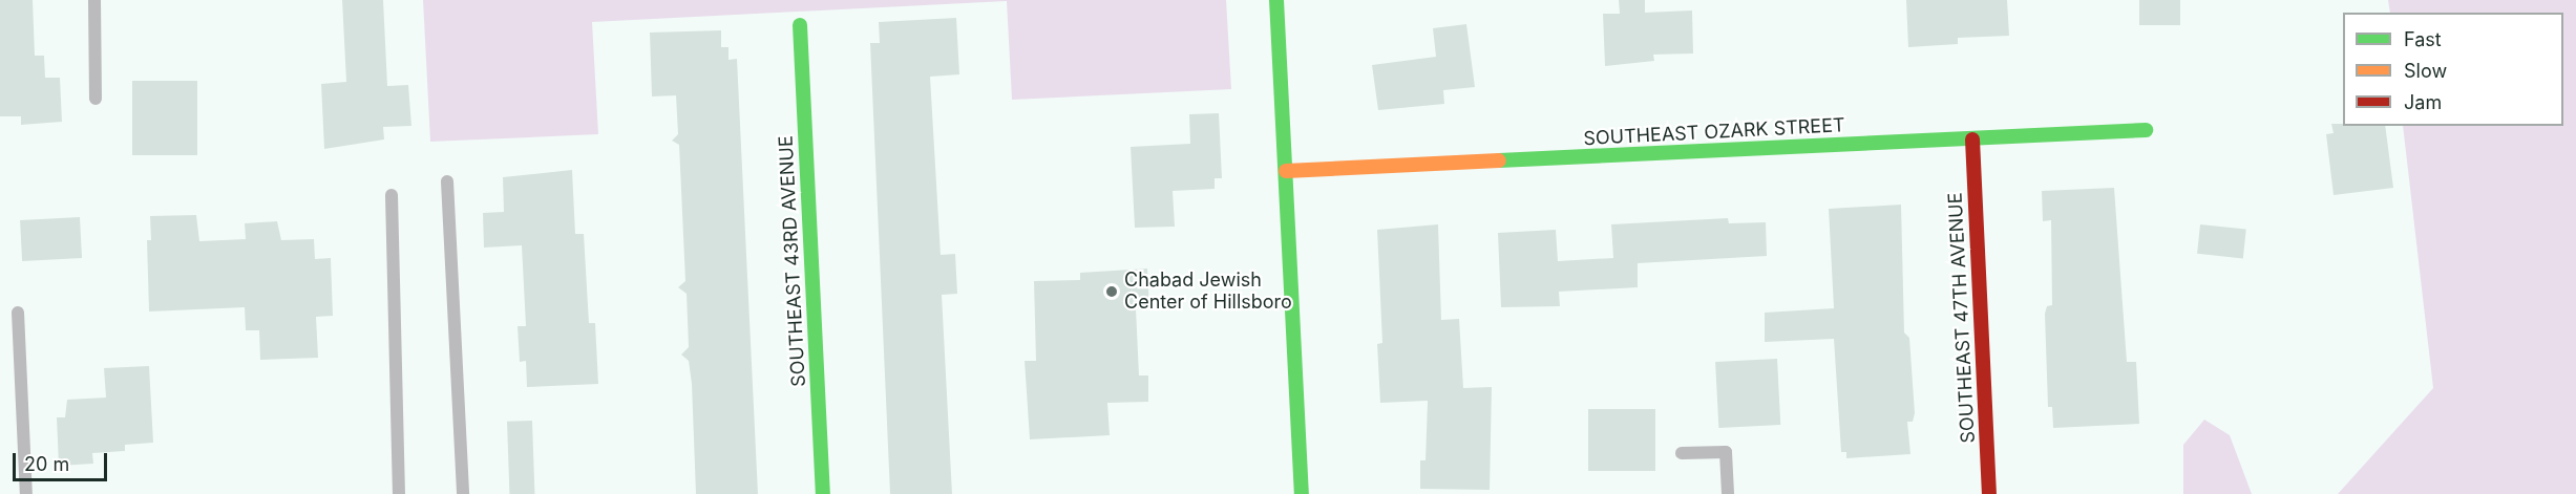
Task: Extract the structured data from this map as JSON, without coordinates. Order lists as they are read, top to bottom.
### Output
{
  "streets": {
    "street": ["SOUTHEAST OZARK STREET", "SOUTHEAST 43RD AVENUE", "SOUTHEAST 47TH AVENUE"]
  },
  "crossings": [
    ["SOUTHEAST OZARK STREET", "SOUTHEAST 47TH AVENUE"]
  ],
  "places": ["Chabad Jewish Center of Hillsboro"],
  "legend": ["Fast", "Slow", "Jam"],
  "scale_bar": "20 m"
}
